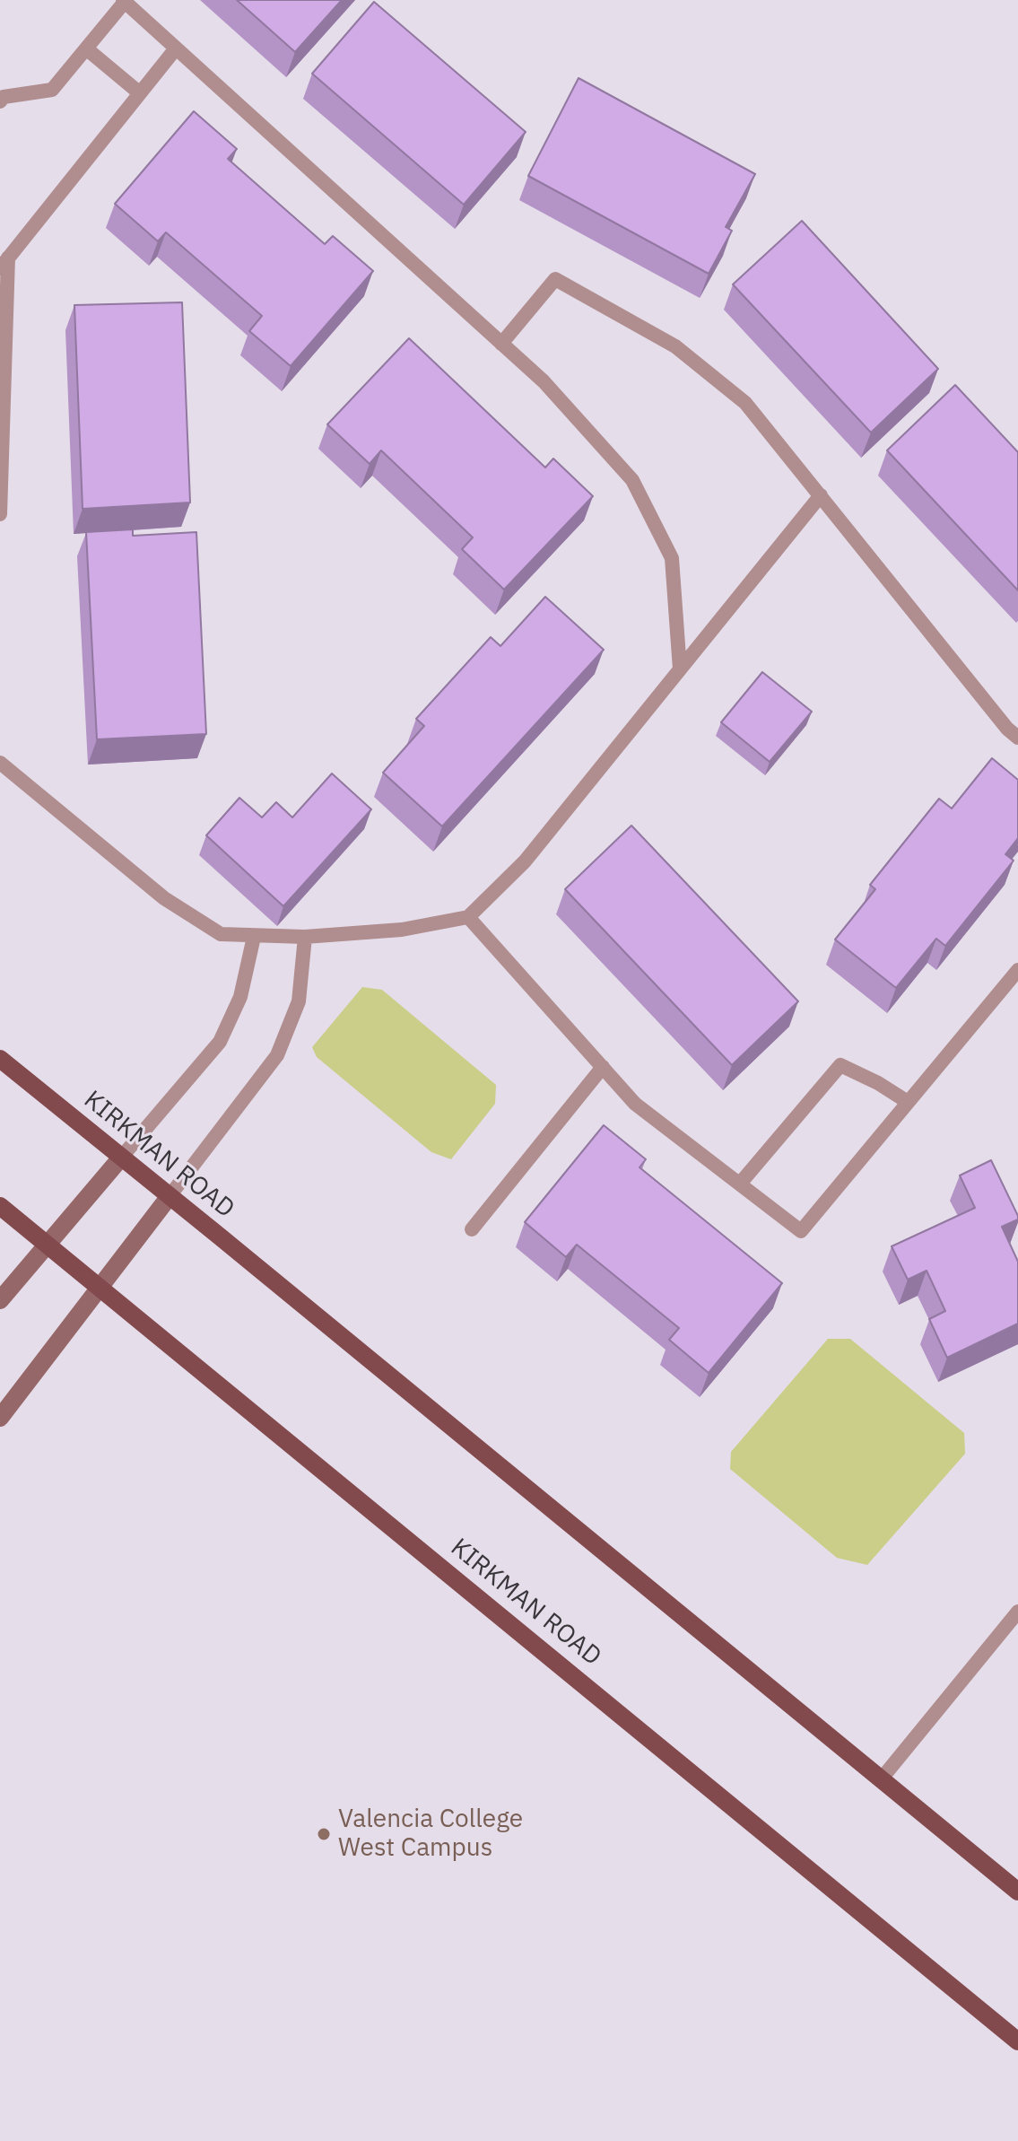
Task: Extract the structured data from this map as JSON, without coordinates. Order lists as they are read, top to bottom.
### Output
{
  "streets": {
    "main road": ["KIRKMAN ROAD"]
  },
  "places": ["Valencia College West Campus"]
}
